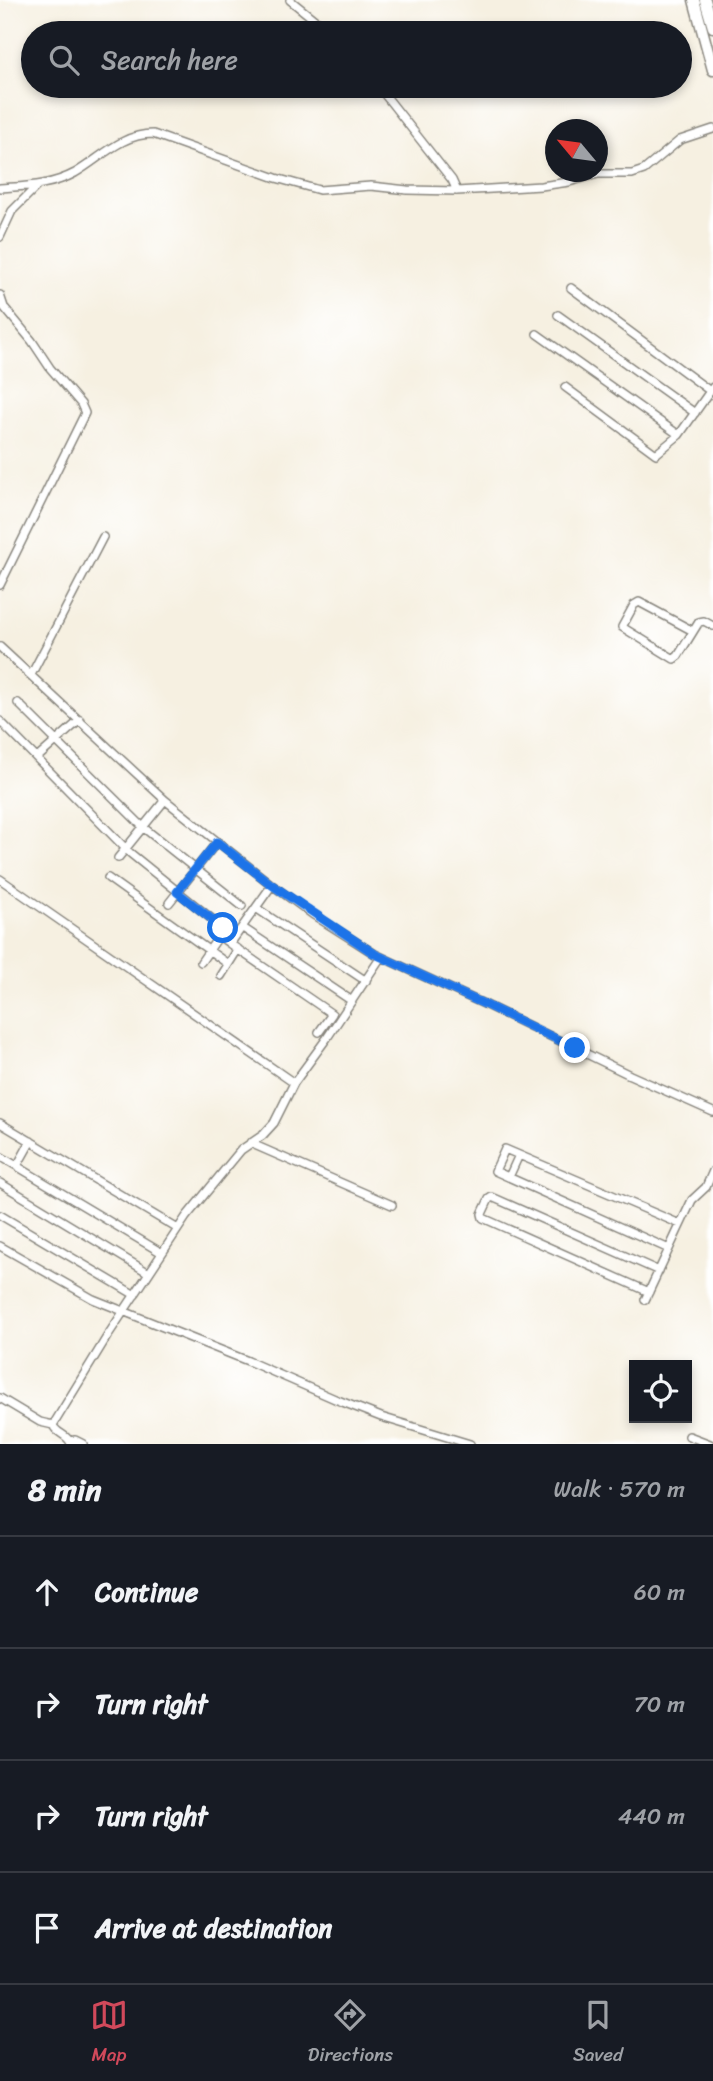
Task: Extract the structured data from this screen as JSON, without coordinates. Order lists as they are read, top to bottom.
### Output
{
  "north": "top left",
  "page": {
    "search": "Search here",
    "heading": ["8 min", "Walk · 570 m"],
    "list": [
      ["Continue", "60 m"],
      ["Turn right", "70 m"],
      ["Turn right", "440 m"],
      "Arrive at destination"
    ],
    "nav": ["Map", "Directions", "Saved"]
  }
}
